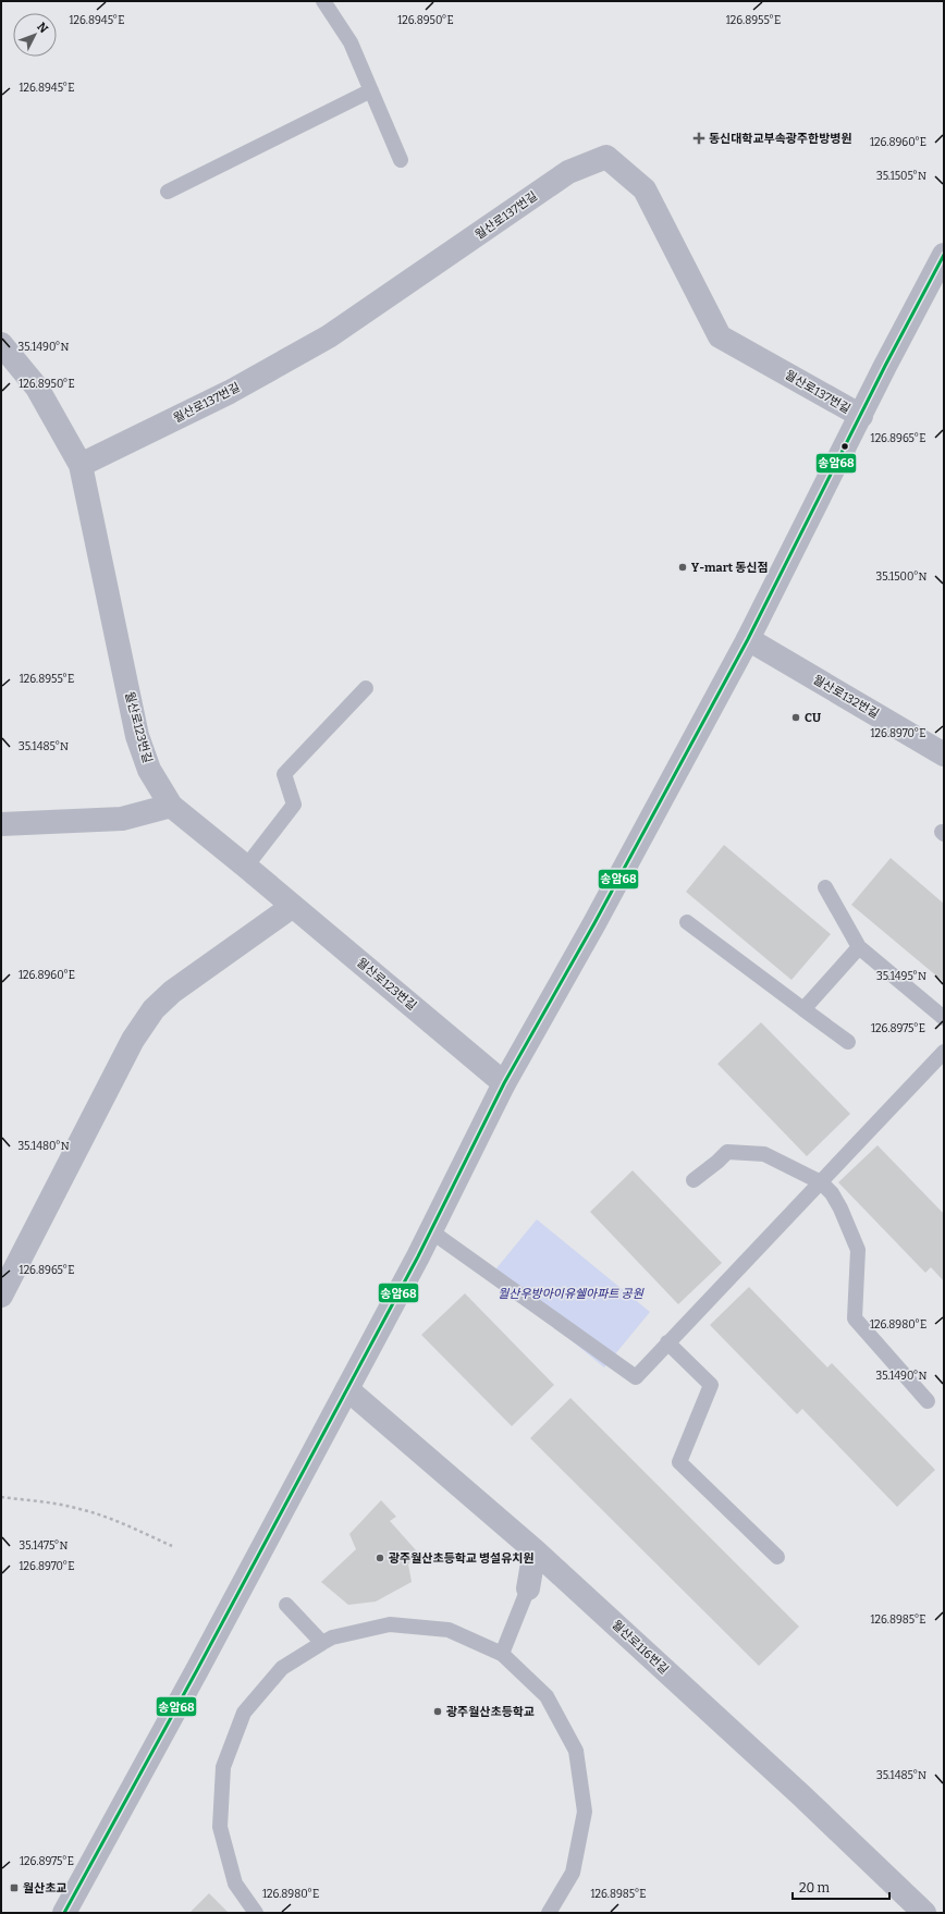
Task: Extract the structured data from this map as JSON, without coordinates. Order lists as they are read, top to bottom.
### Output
{
  "streets": {
    "street": [
      "월산로137번길",
      "월산로132번길",
      "월산로123번길",
      "월산로116번길"
    ]
  },
  "crossings": [
    ["월산로137번길", "월산로123번길"]
  ],
  "parks": ["월산우방아이유쉘아파트 공원"],
  "places": {
    "health": ["동신대학교부속광주한방병원"],
    "other": [
      "Y-mart 동신점",
      "CU",
      "광주월산초등학교 병설유치원",
      "광주월산초등학교"
    ],
    "transit": ["월산초교"]
  },
  "lines": ["transit line 송암68"],
  "scale_bar": "20 m",
  "north": "top right",
  "coordinates": [
    "126.8955°E",
    "126.8945°E",
    "126.8950°E",
    "126.8960°E",
    "35.1505°N",
    "35.1490°N",
    "126.8965°E",
    "35.1500°N",
    "126.8970°E",
    "35.1485°N",
    "35.1495°N",
    "126.8975°E",
    "35.1480°N",
    "126.8980°E",
    "35.1475°N",
    "126.8985°E"
  ]
}
